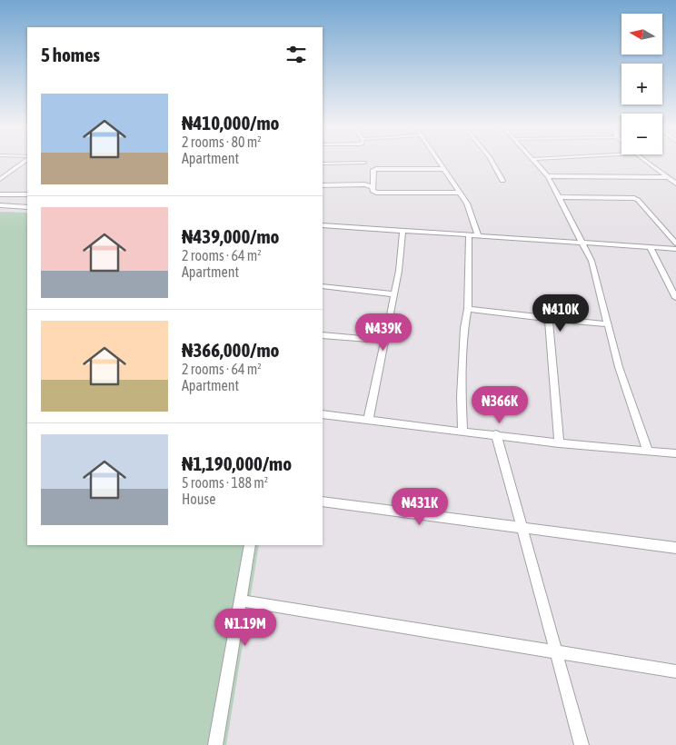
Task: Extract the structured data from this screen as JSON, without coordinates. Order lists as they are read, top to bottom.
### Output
{
  "north": "left",
  "page": {
    "map_buttons": ["+", "−"],
    "heading": "5 homes",
    "list": [
      {
        "name": "₦410,000/mo",
        "note": "2 rooms · 80 m² · Apartment"
      },
      {
        "name": "₦439,000/mo",
        "note": "2 rooms · 64 m² · Apartment"
      },
      {
        "name": "₦366,000/mo",
        "note": "2 rooms · 64 m² · Apartment"
      },
      {
        "name": "₦1,190,000/mo",
        "note": "5 rooms · 188 m² · House"
      }
    ],
    "price": [
      "₦410K",
      "₦439K",
      "₦366K",
      "₦431K",
      "₦1.19M"
    ]
  }
}
